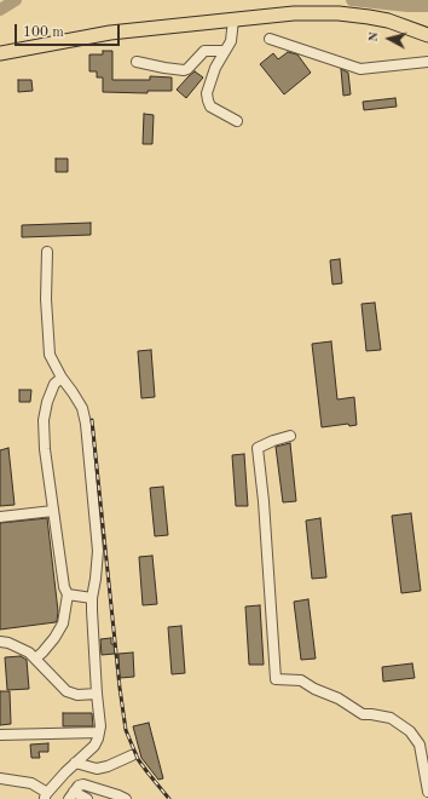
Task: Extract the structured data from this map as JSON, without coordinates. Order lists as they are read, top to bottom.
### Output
{
  "scale_bar": "100 m",
  "north": "left"
}
